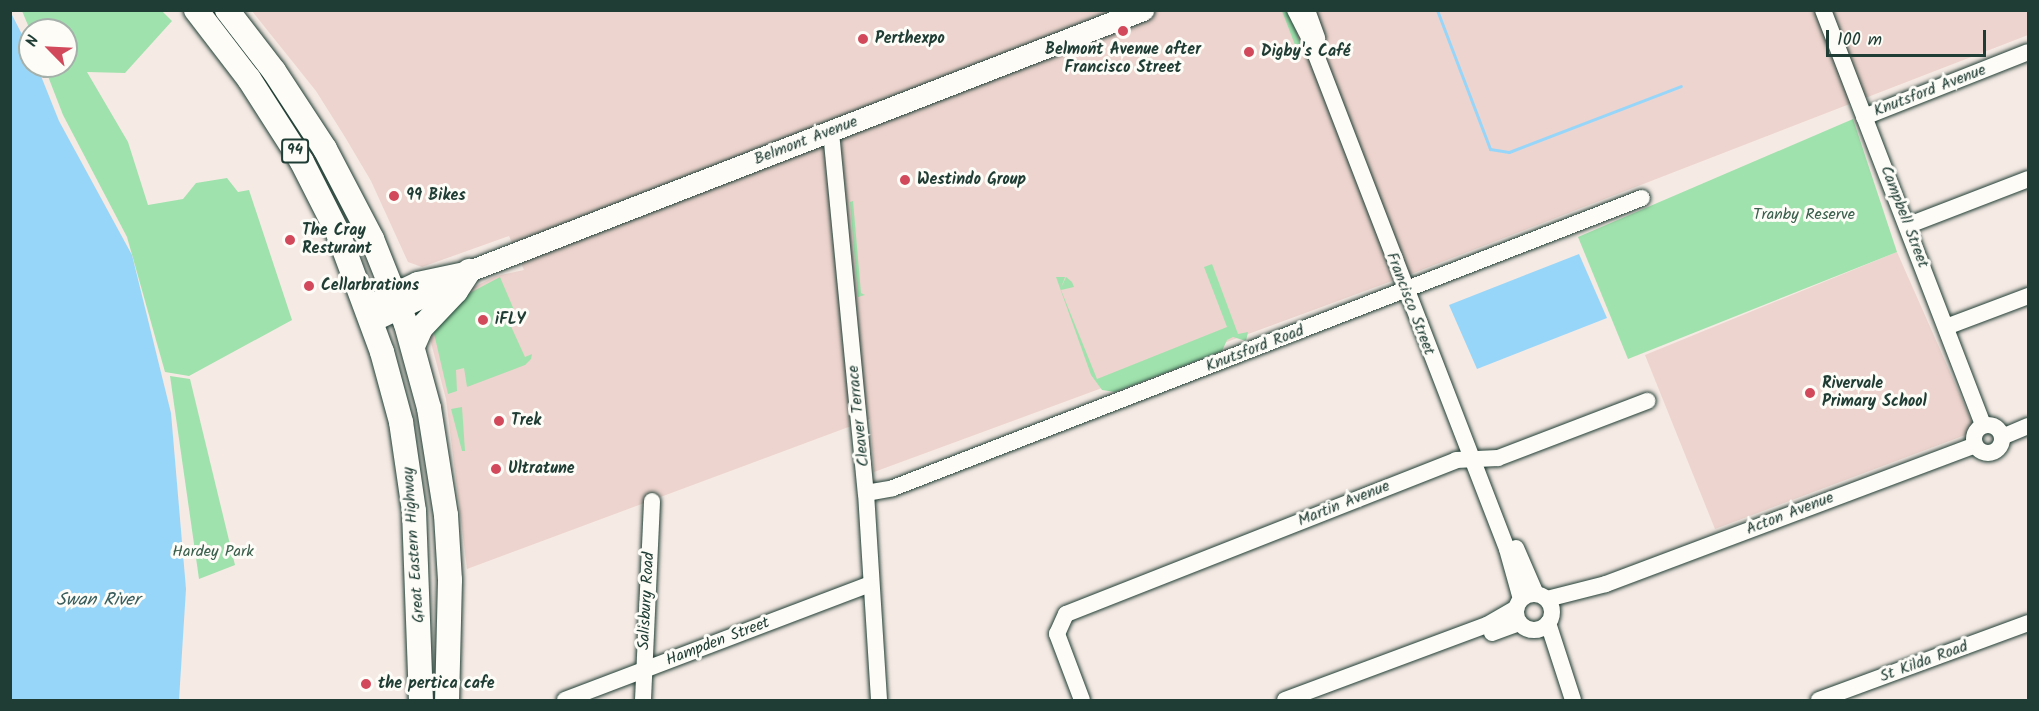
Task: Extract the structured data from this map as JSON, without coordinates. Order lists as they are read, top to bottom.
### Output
{
  "streets": {
    "highway": ["94", "Great Eastern Highway"],
    "main road": ["Belmont Avenue"],
    "street": [
      "Knutsford Avenue",
      "Campbell Street",
      "Francisco Street",
      "Knutsford Road",
      "Cleaver Terrace",
      "Martin Avenue",
      "Acton Avenue",
      "Salisbury Road",
      "Hampden Street",
      "St Kilda Road"
    ]
  },
  "crossings": [
    ["Knutsford Avenue", "Campbell Street"],
    ["Belmont Avenue", "Cleaver Terrace"],
    ["Belmont Avenue", "Great Eastern Highway"],
    ["Campbell Street", "Acton Avenue"],
    ["Francisco Street", "Knutsford Road"],
    ["Francisco Street", "Martin Avenue"],
    ["Francisco Street", "Acton Avenue"],
    ["Knutsford Road", "Cleaver Terrace"],
    ["Cleaver Terrace", "Hampden Street"],
    ["Salisbury Road", "Hampden Street"]
  ],
  "water": ["Swan River"],
  "parks": ["Tranby Reserve", "Hardey Park"],
  "places": [
    "Belmont Avenue after Francisco Street",
    "Perthexpo",
    "Digby's Café",
    "Westindo Group",
    "99 Bikes",
    "The Cray Resturant",
    "Cellarbrations",
    "iFLY",
    "Rivervale Primary School",
    "Trek",
    "Ultratune",
    "the pertica cafe"
  ],
  "scale_bar": "100 m",
  "north": "top left"
}
